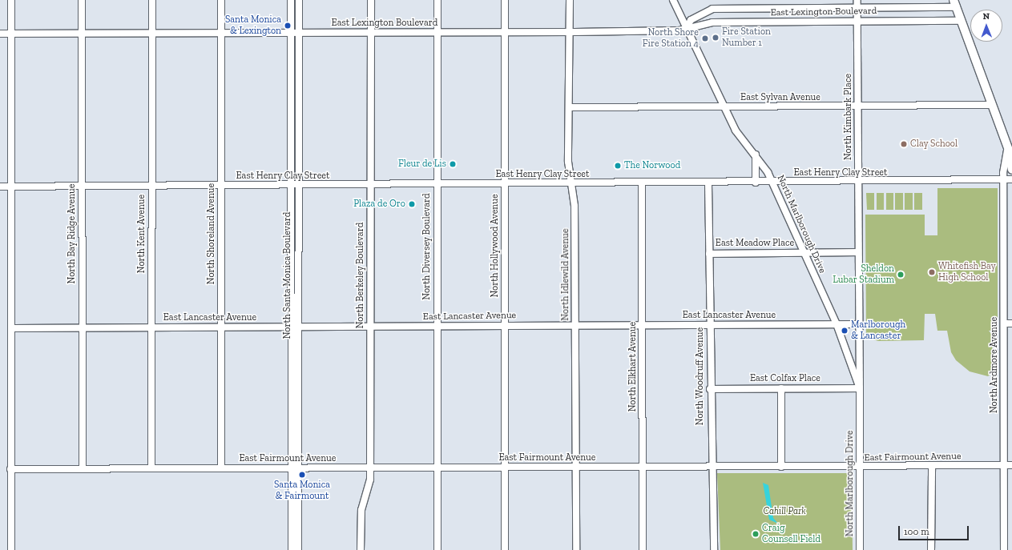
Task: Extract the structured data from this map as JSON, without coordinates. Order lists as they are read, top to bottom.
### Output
{
  "streets": {
    "street": [
      "East Lexington Boulevard",
      "East Sylvan Avenue",
      "North Kimbark Place",
      "East Henry Clay Street",
      "North Marlborough Drive",
      "North Bay Ridge Avenue",
      "North Kent Avenue",
      "North Shoreland Avenue",
      "East Meadow Place",
      "North Hollywood Avenue",
      "North Diversey Boulevard",
      "North Idlewild Avenue",
      "North Santa Monica Boulevard",
      "North Berkeley Boulevard",
      "East Lancaster Avenue",
      "North Ardmore Avenue",
      "North Elkhart Avenue",
      "North Woodruff Avenue",
      "East Colfax Place",
      "East Fairmount Avenue"
    ]
  },
  "crossings": [
    ["East Lexington Boulevard", "North Kimbark Place"],
    ["East Lexington Boulevard", "North Marlborough Drive"],
    ["East Lexington Boulevard", "North Bay Ridge Avenue"],
    ["East Lexington Boulevard", "North Kent Avenue"],
    ["East Lexington Boulevard", "North Shoreland Avenue"],
    ["East Lexington Boulevard", "North Hollywood Avenue"],
    ["East Lexington Boulevard", "North Diversey Boulevard"],
    ["East Lexington Boulevard", "North Idlewild Avenue"],
    ["East Lexington Boulevard", "North Santa Monica Boulevard"],
    ["East Lexington Boulevard", "North Berkeley Boulevard"],
    ["East Sylvan Avenue", "North Kimbark Place"],
    ["East Sylvan Avenue", "North Marlborough Drive"],
    ["East Sylvan Avenue", "North Idlewild Avenue"],
    ["North Kimbark Place", "East Henry Clay Street"],
    ["North Kimbark Place", "North Marlborough Drive"],
    ["North Kimbark Place", "East Meadow Place"],
    ["North Kimbark Place", "East Lancaster Avenue"],
    ["North Kimbark Place", "East Colfax Place"],
    ["East Henry Clay Street", "North Marlborough Drive"],
    ["East Henry Clay Street", "North Bay Ridge Avenue"],
    ["East Henry Clay Street", "North Kent Avenue"],
    ["East Henry Clay Street", "North Shoreland Avenue"],
    ["East Henry Clay Street", "North Hollywood Avenue"],
    ["East Henry Clay Street", "North Diversey Boulevard"],
    ["East Henry Clay Street", "North Idlewild Avenue"],
    ["East Henry Clay Street", "North Santa Monica Boulevard"],
    ["East Henry Clay Street", "North Berkeley Boulevard"],
    ["East Henry Clay Street", "North Ardmore Avenue"],
    ["East Henry Clay Street", "North Elkhart Avenue"],
    ["East Henry Clay Street", "North Woodruff Avenue"],
    ["North Marlborough Drive", "East Meadow Place"],
    ["North Marlborough Drive", "East Lancaster Avenue"],
    ["North Marlborough Drive", "East Colfax Place"],
    ["North Marlborough Drive", "East Fairmount Avenue"],
    ["North Bay Ridge Avenue", "East Lancaster Avenue"],
    ["North Bay Ridge Avenue", "East Fairmount Avenue"],
    ["North Kent Avenue", "East Lancaster Avenue"],
    ["North Kent Avenue", "East Fairmount Avenue"],
    ["North Shoreland Avenue", "East Lancaster Avenue"],
    ["North Shoreland Avenue", "East Fairmount Avenue"],
    ["East Meadow Place", "North Woodruff Avenue"],
    ["North Hollywood Avenue", "East Lancaster Avenue"],
    ["North Hollywood Avenue", "East Fairmount Avenue"],
    ["North Diversey Boulevard", "East Lancaster Avenue"],
    ["North Diversey Boulevard", "East Fairmount Avenue"],
    ["North Idlewild Avenue", "East Lancaster Avenue"],
    ["North Idlewild Avenue", "East Fairmount Avenue"],
    ["North Santa Monica Boulevard", "East Lancaster Avenue"],
    ["North Santa Monica Boulevard", "East Fairmount Avenue"],
    ["North Berkeley Boulevard", "East Lancaster Avenue"],
    ["North Berkeley Boulevard", "East Fairmount Avenue"],
    ["East Lancaster Avenue", "North Elkhart Avenue"],
    ["East Lancaster Avenue", "North Woodruff Avenue"],
    ["North Ardmore Avenue", "East Fairmount Avenue"],
    ["North Elkhart Avenue", "East Fairmount Avenue"],
    ["North Woodruff Avenue", "East Colfax Place"],
    ["North Woodruff Avenue", "East Fairmount Avenue"]
  ],
  "parks": ["Cahill Park"],
  "places": [
    "Santa Monica & Lexington",
    "Fire Station Number 1",
    "North Shore Fire Station 4",
    "Clay School",
    "Fleur de Lis",
    "The Norwood",
    "Plaza de Oro",
    "Whitefish Bay High School",
    "Sheldon Lubar Stadium",
    "Marlborough & Lancaster",
    "Santa Monica & Fairmount",
    "Craig Counsell Field"
  ],
  "scale_bar": "100 m",
  "north": "top"
}
